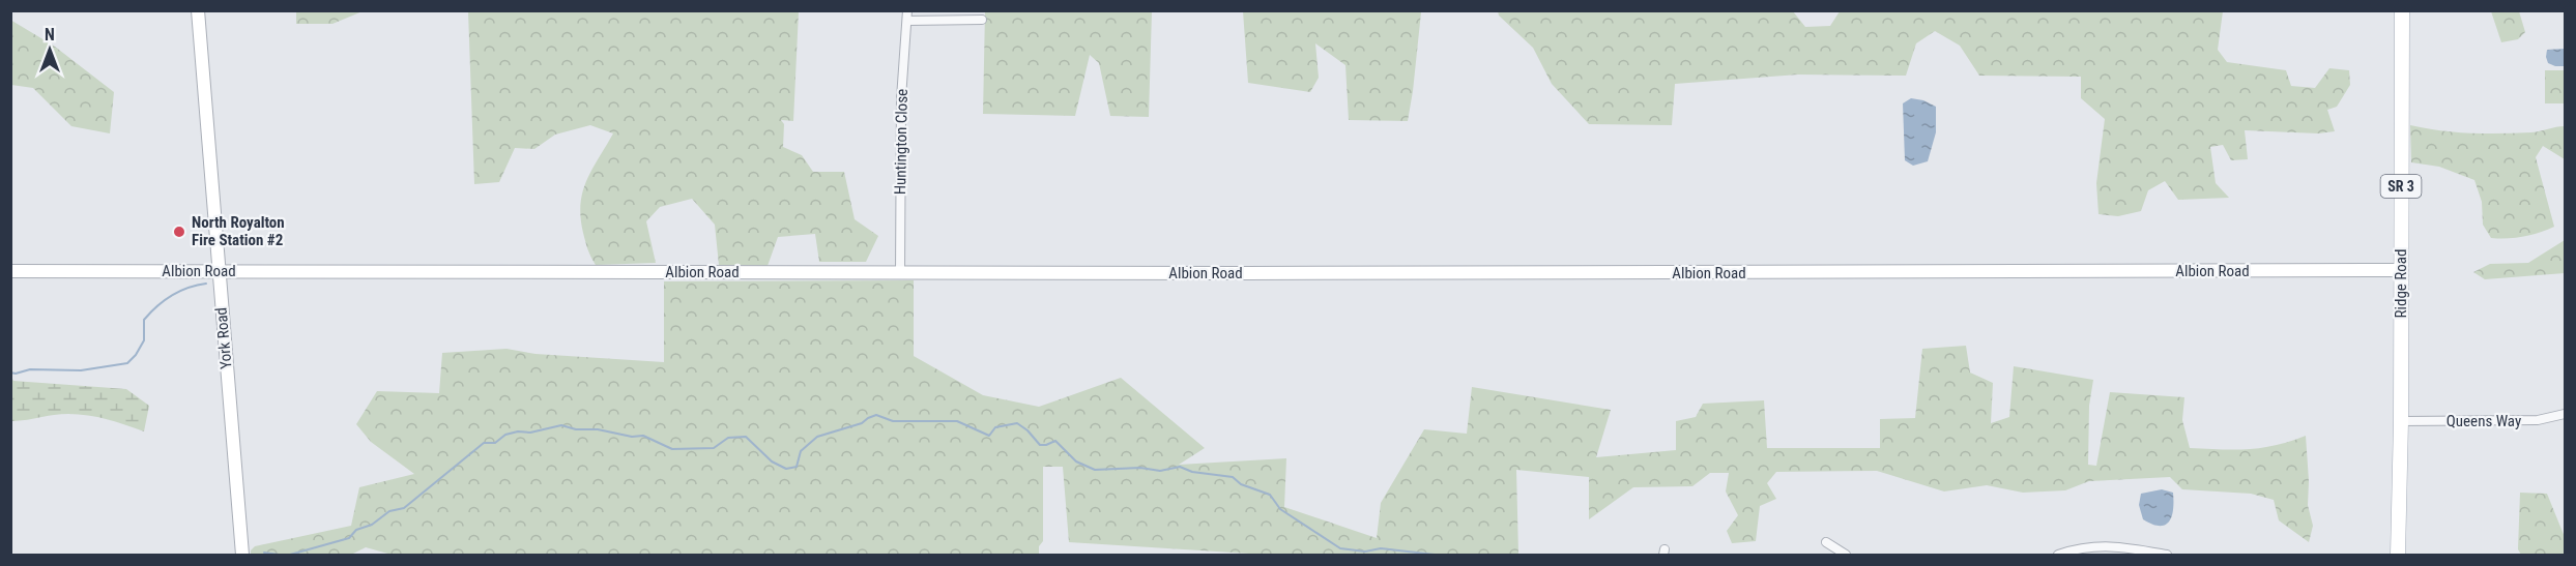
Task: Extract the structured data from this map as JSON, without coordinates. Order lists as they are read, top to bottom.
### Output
{
  "streets": {
    "main road": ["SR 3", "Ridge Road"],
    "street": [
      "Huntington Close",
      "Albion Road",
      "York Road",
      "Queens Way"
    ]
  },
  "crossings": [
    ["Huntington Close", "Albion Road"],
    ["Albion Road", "Ridge Road"],
    ["Albion Road", "York Road"],
    ["Ridge Road", "Queens Way"]
  ],
  "places": ["North Royalton Fire Station #2"],
  "north": "top"
}
